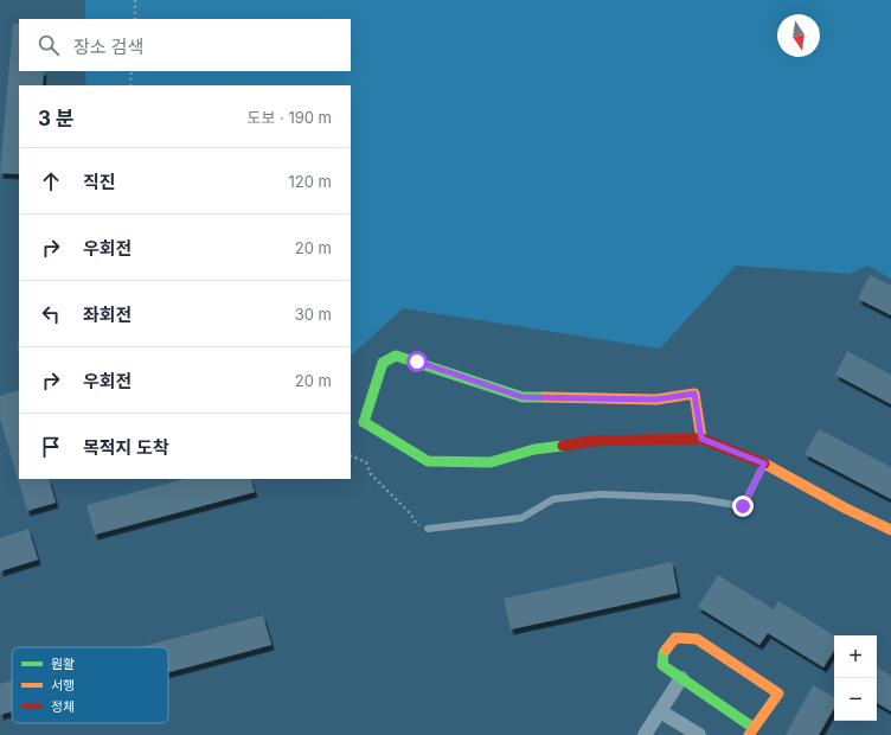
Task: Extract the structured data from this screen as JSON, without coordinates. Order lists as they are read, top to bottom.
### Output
{
  "legend": ["원활", "서행", "정체"],
  "north": "bottom",
  "page": {
    "search": "장소 검색",
    "heading": ["3 분", "도보 · 190 m"],
    "list": [
      ["직진", "120 m"],
      ["우회전", "20 m"],
      ["좌회전", "30 m"],
      ["우회전", "20 m"],
      "목적지 도착"
    ],
    "map_buttons": ["+", "−"]
  }
}
